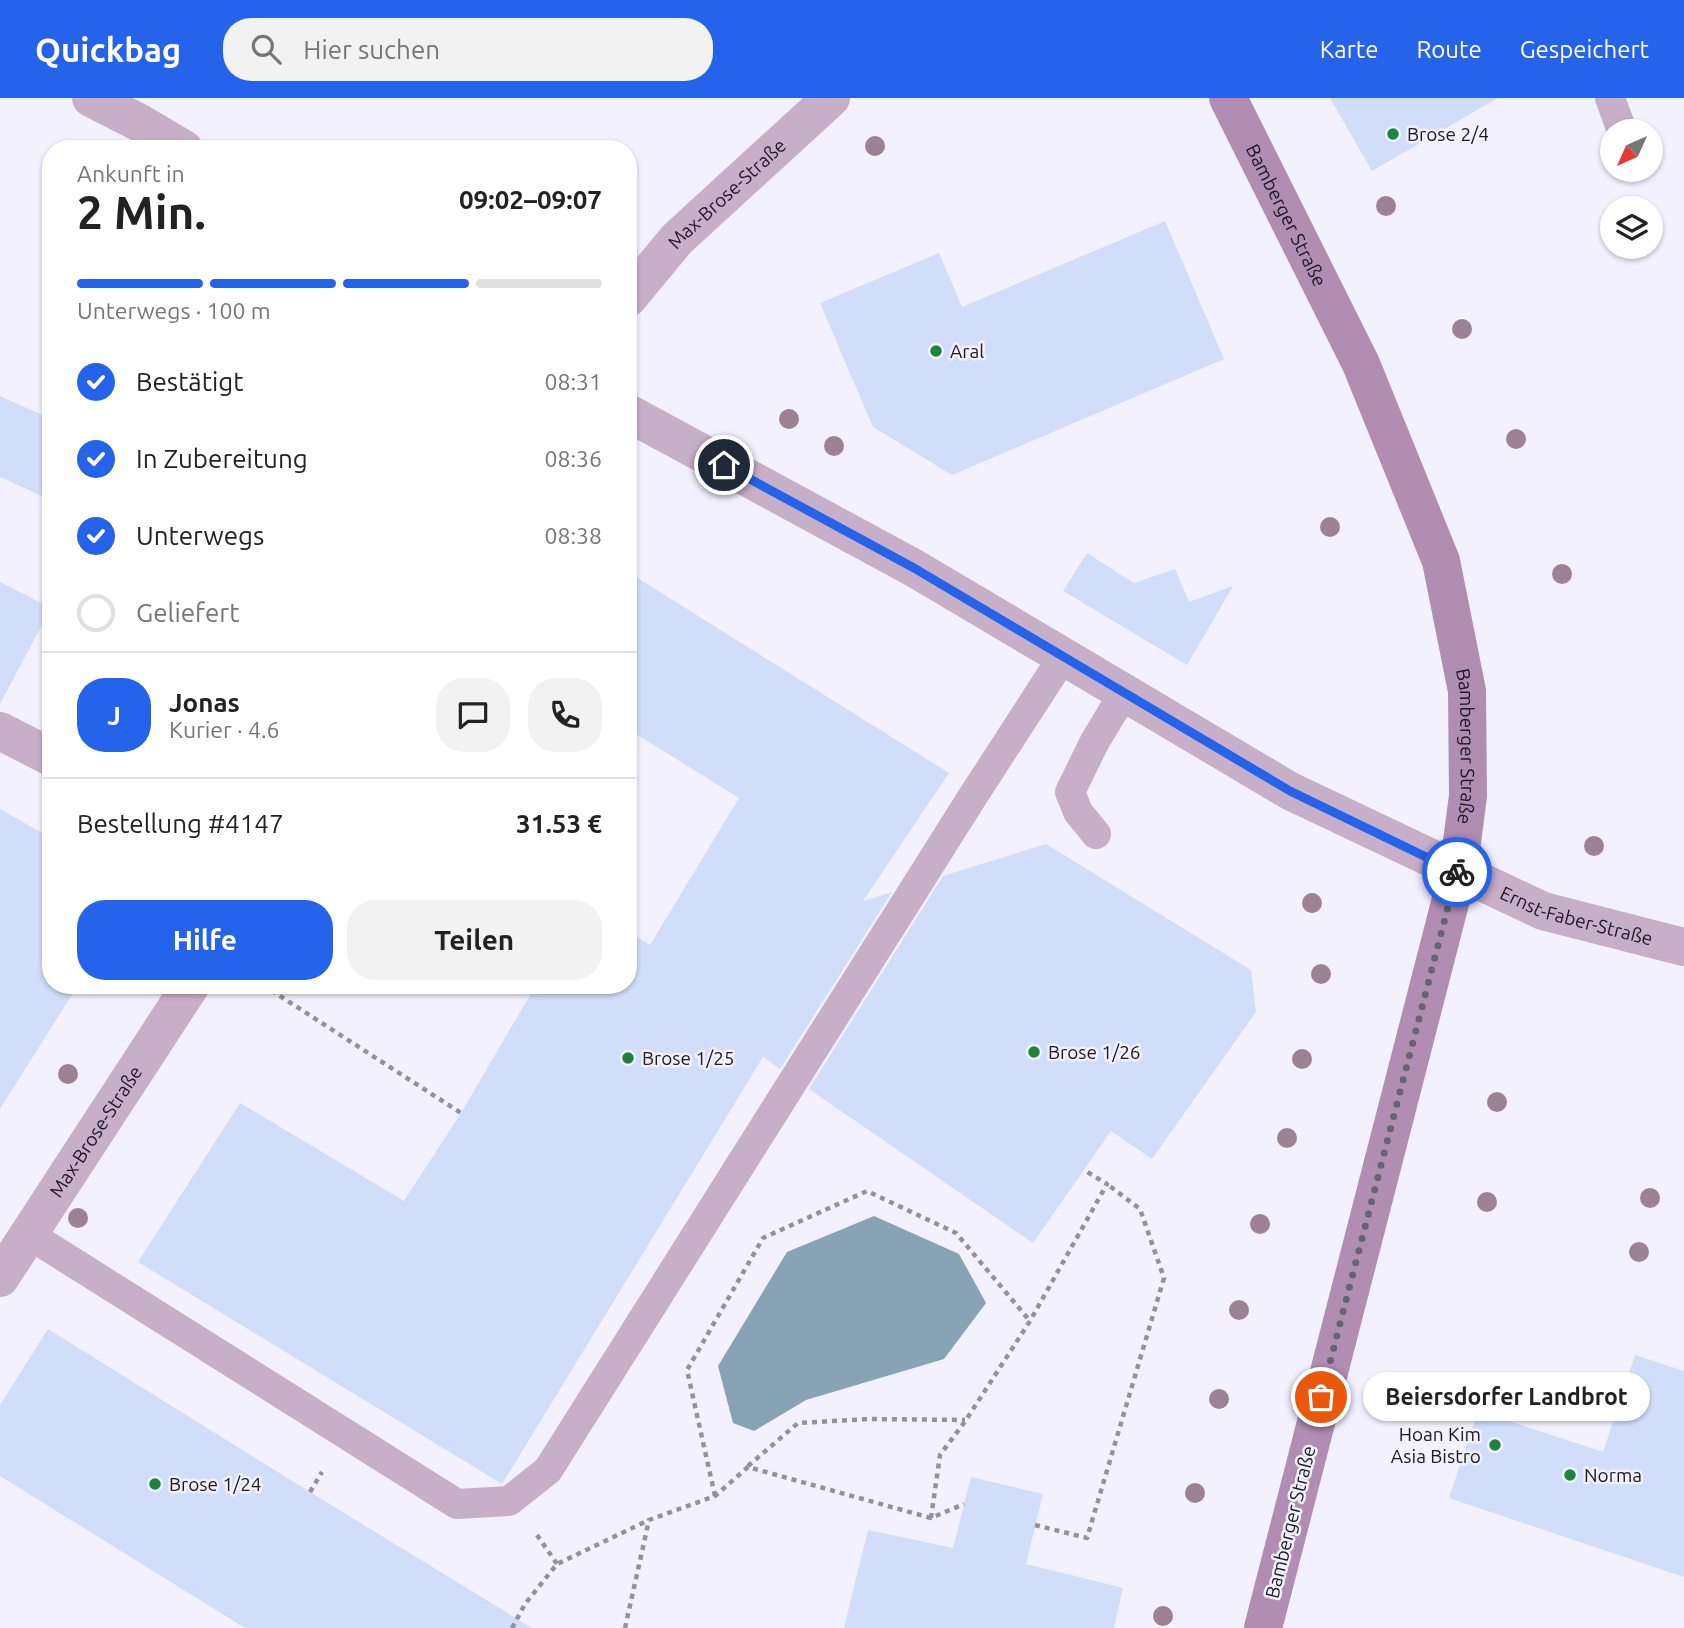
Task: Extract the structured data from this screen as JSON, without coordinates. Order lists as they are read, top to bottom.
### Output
{
  "streets": {
    "street": ["Max-Brose-Straße", "Bamberger Straße", "Ernst-Faber-Straße"]
  },
  "crossings": [
    ["Bamberger Straße", "Ernst-Faber-Straße"]
  ],
  "places": [
    "Brose 2/4",
    "Aral",
    "Brose 1/26",
    "Brose 1/25",
    "Beiersdorfer Landbrot",
    "Hoan Kim Asia Bistro",
    "Norma",
    "Brose 1/24"
  ],
  "north": "bottom left",
  "page": {
    "header": "Quickbag",
    "search": "Hier suchen",
    "nav": ["Karte", "Route", "Gespeichert"],
    "heading": ["2 Min.", "Ankunft in", "09:02–09:07"],
    "panel": [
      "Jonas",
      "Kurier · 4.6",
      "Bestellung #4147",
      "31.53 €"
    ],
    "bar": "Unterwegs · 100 m",
    "list": [
      ["Bestätigt", "08:31"],
      ["In Zubereitung", "08:36"],
      ["Unterwegs", "08:38"],
      "Geliefert"
    ],
    "round": "J",
    "buttons": ["Hilfe", "Teilen"],
    "bubble": "Beiersdorfer Landbrot"
  }
}
